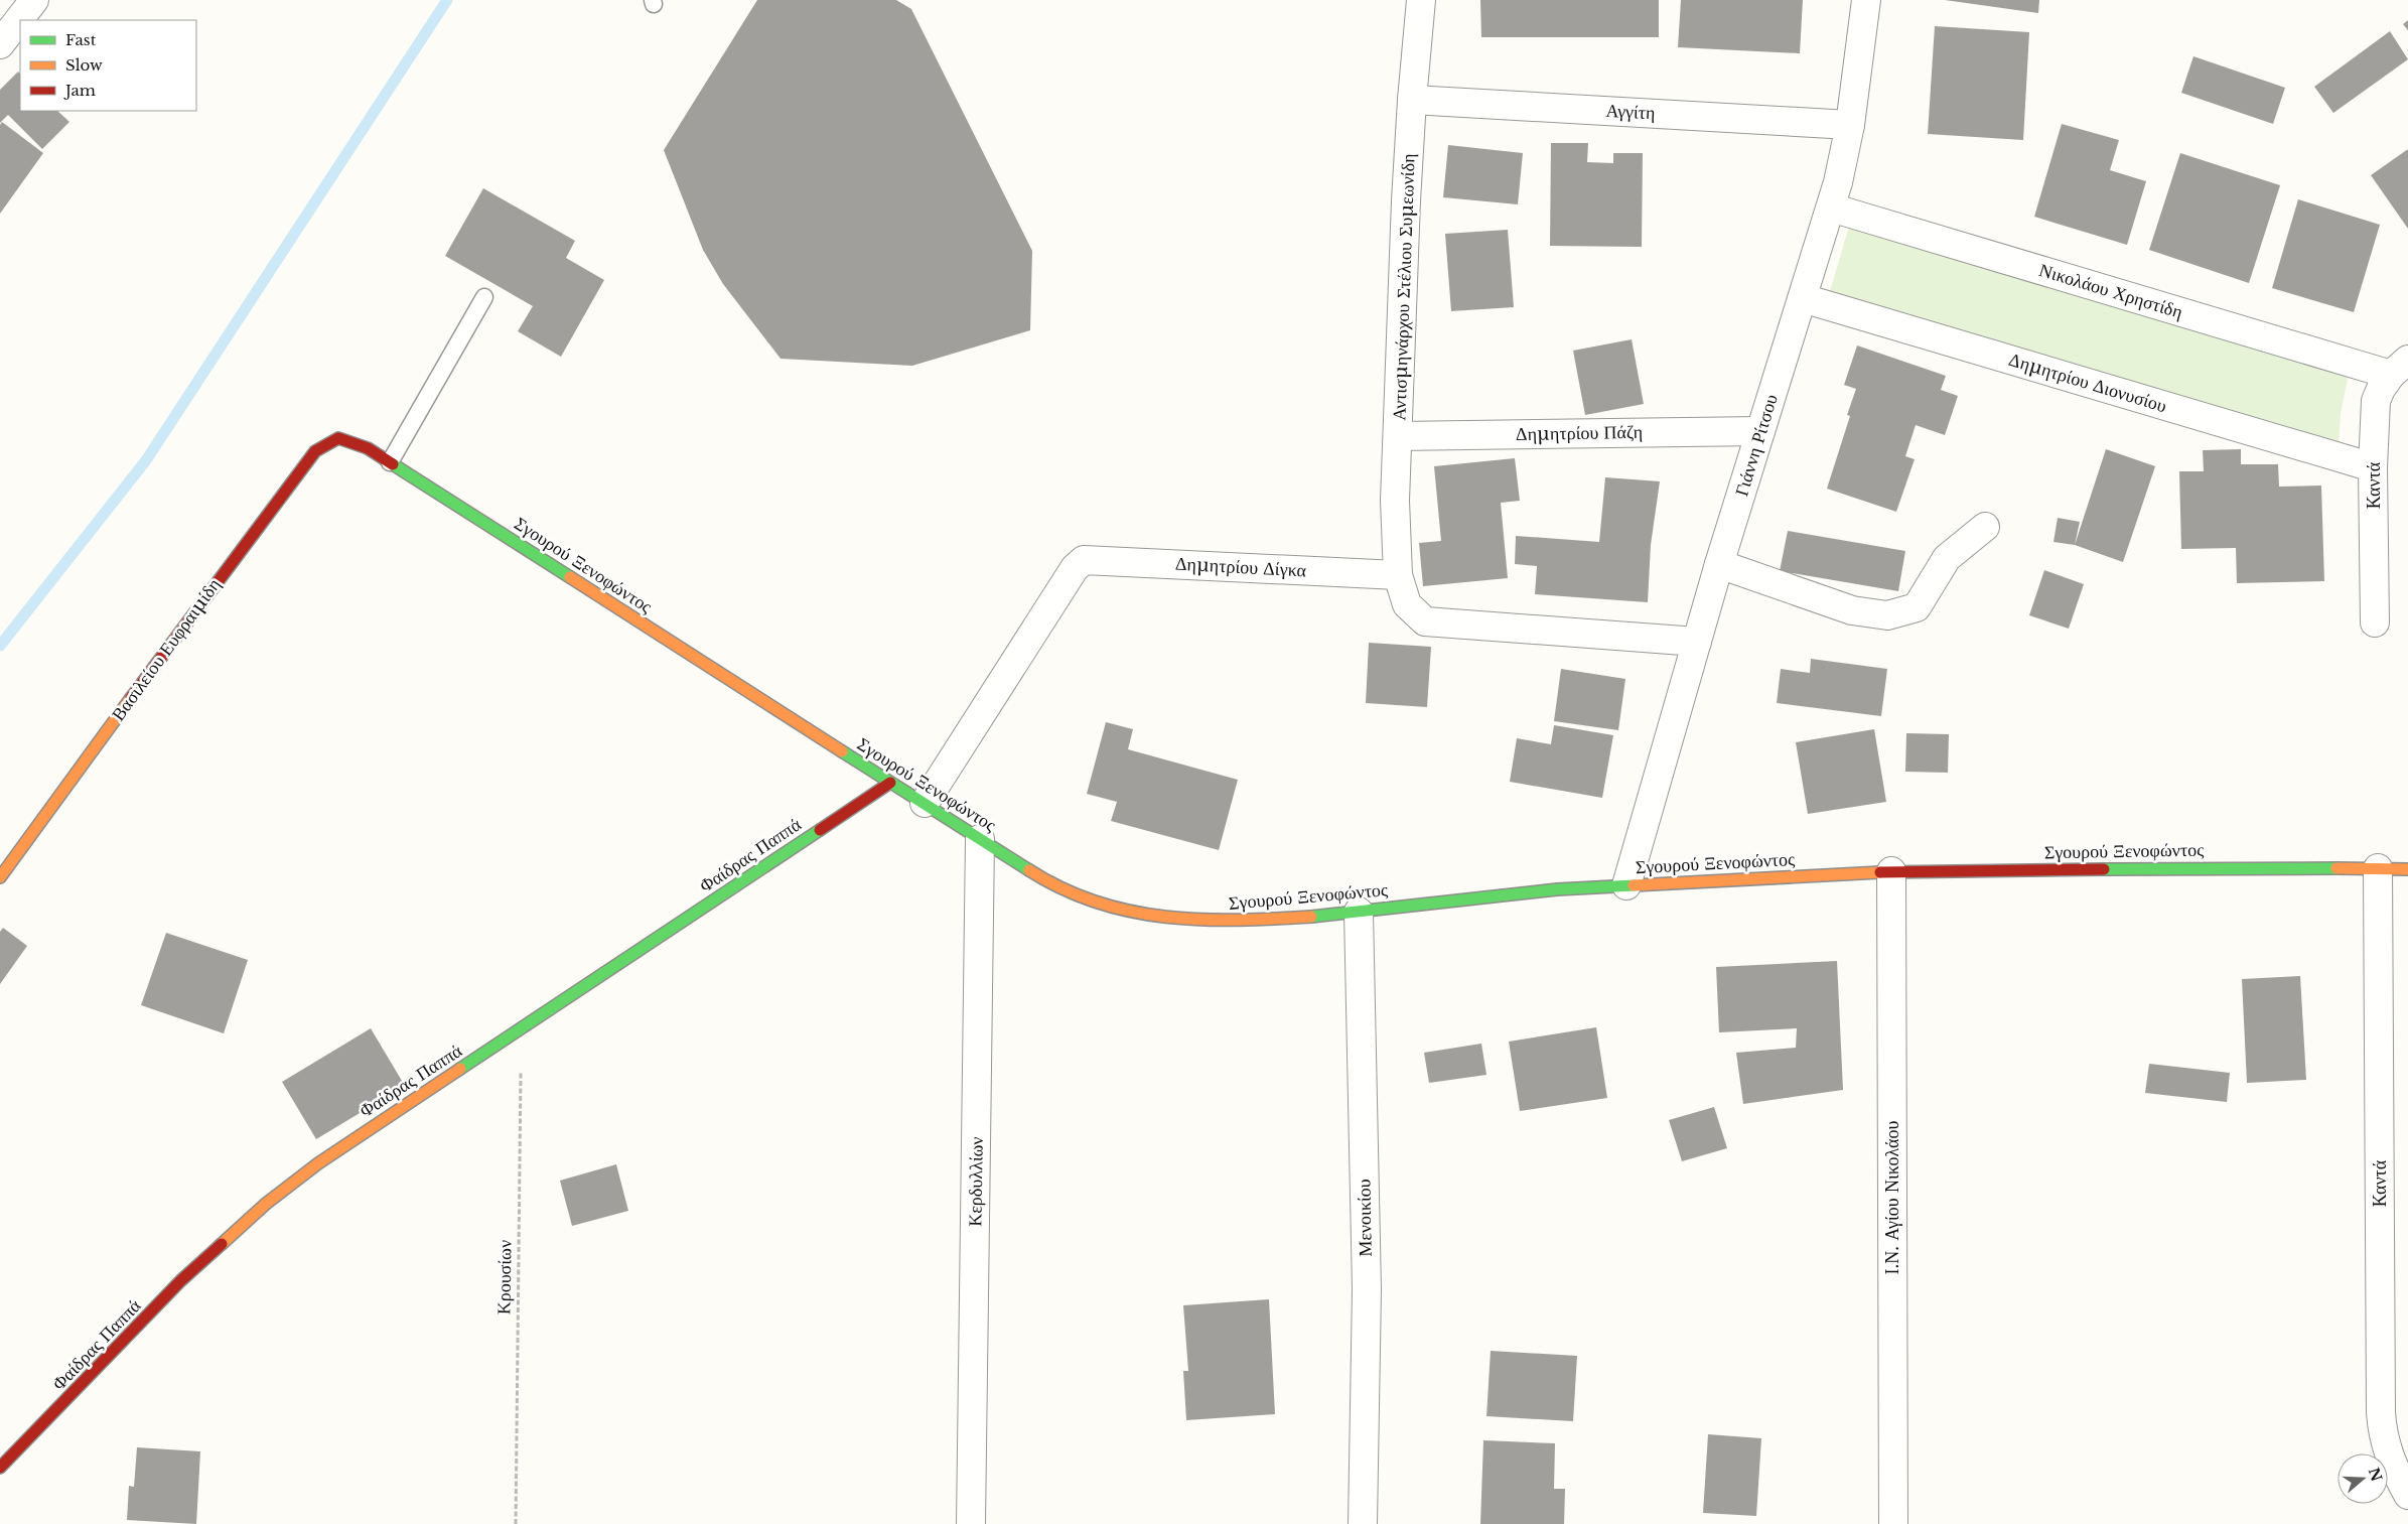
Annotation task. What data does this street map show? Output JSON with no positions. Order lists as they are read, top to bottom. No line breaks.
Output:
{"streets":{"street":["Αγγίτη","Αντισμηνάρχου Στέλιου Συμεωνίδη","Νικολάου Χρηστίδη","Δημητρίου Διονυσίου","Δημητρίου Πάζη","Γιάννη Ρίτσου","Καντά","Σγουρού Ξενοφώντος","Δημητρίου Δίγκα","Βασιλείου Ευφραιμίδη","Φαίδρας Παππά","Κερδυλλίων","Ι.Ν. Αγίου Νικολάου","Μενοικίου"],"path":["Κρουσίων"]},"crossings":[["Αγγίτη","Αντισμηνάρχου Στέλιου Συμεωνίδη"],["Αγγίτη","Γιάννη Ρίτσου"],["Αντισμηνάρχου Στέλιου Συμεωνίδη","Δημητρίου Πάζη"],["Αντισμηνάρχου Στέλιου Συμεωνίδη","Γιάννη Ρίτσου"],["Αντισμηνάρχου Στέλιου Συμεωνίδη","Δημητρίου Δίγκα"],["Νικολάου Χρηστίδη","Γιάννη Ρίτσου"],["Νικολάου Χρηστίδη","Καντά"],["Δημητρίου Διονυσίου","Γιάννη Ρίτσου"],["Δημητρίου Διονυσίου","Καντά"],["Δημητρίου Πάζη","Γιάννη Ρίτσου"],["Γιάννη Ρίτσου","Σγουρού Ξενοφώντος"],["Καντά","Σγουρού Ξενοφώντος"],["Σγουρού Ξενοφώντος","Δημητρίου Δίγκα"],["Σγουρού Ξενοφώντος","Βασιλείου Ευφραιμίδη"],["Σγουρού Ξενοφώντος","Φαίδρας Παππά"],["Σγουρού Ξενοφώντος","Κερδυλλίων"],["Σγουρού Ξενοφώντος","Ι.Ν. Αγίου Νικολάου"],["Σγουρού Ξενοφώντος","Μενοικίου"],["Φαίδρας Παππά","Κρουσίων"]],"legend":["Fast","Slow","Jam"],"north":"right"}
